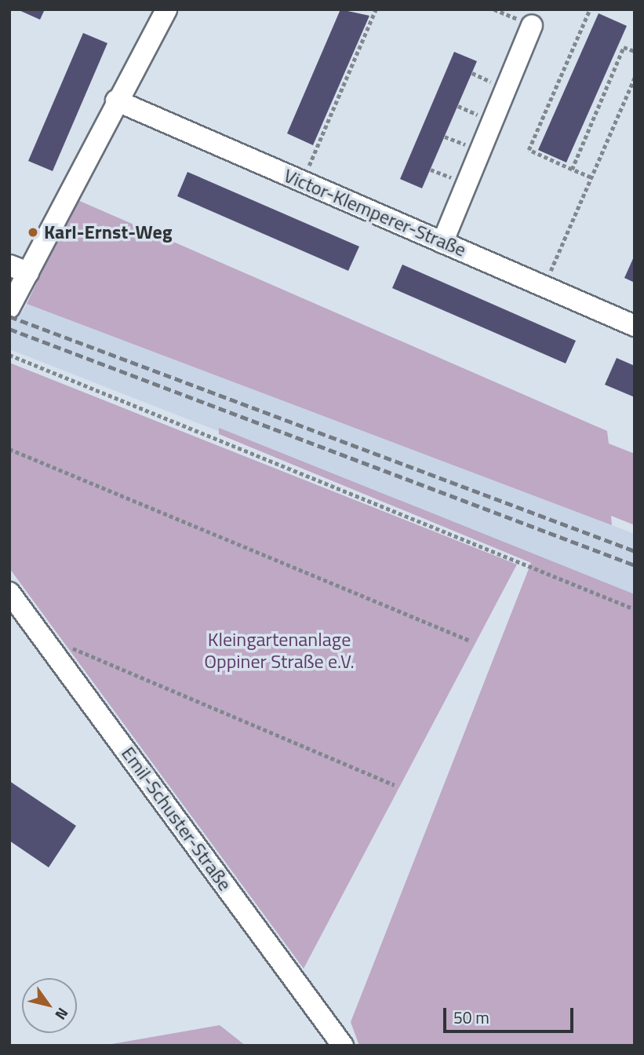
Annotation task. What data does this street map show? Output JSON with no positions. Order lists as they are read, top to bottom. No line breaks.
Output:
{"streets":{"street":["Victor-Klemperer-Straße","Emil-Schuster-Straße"]},"parks":["Kleingartenanlage Oppiner Straße e.V."],"places":["Karl-Ernst-Weg"],"scale_bar":"50 m","north":"bottom right"}
